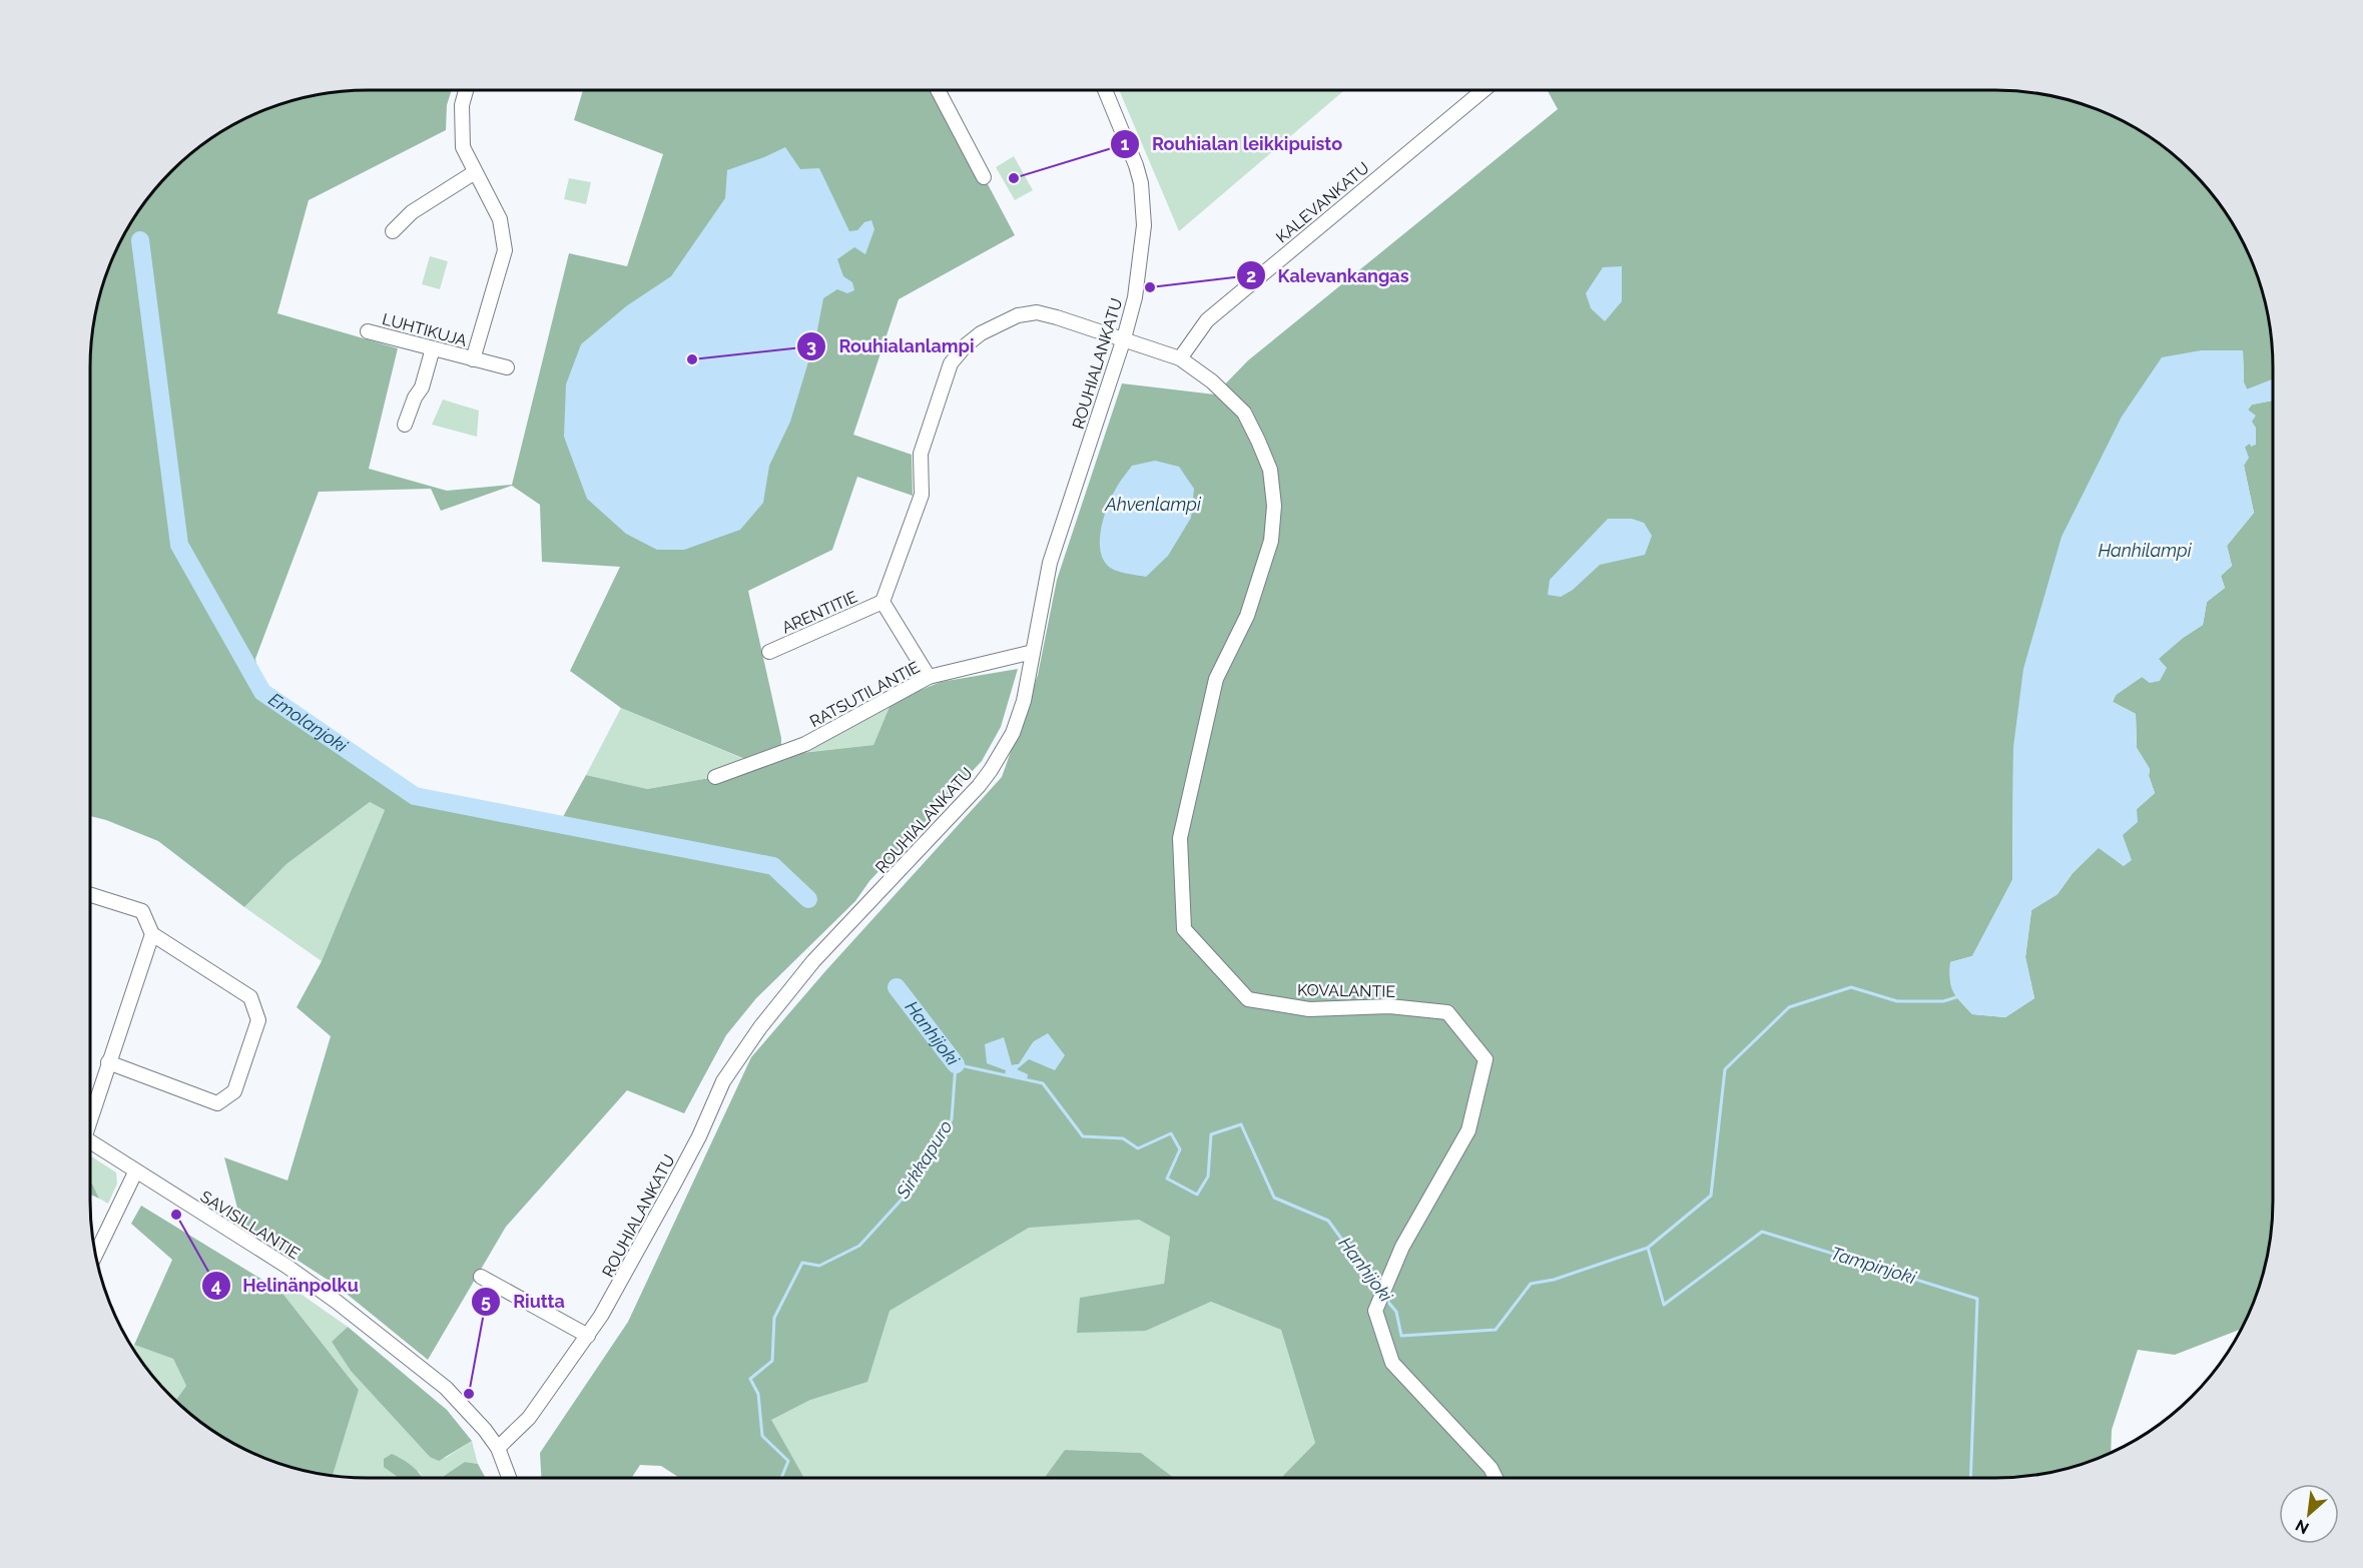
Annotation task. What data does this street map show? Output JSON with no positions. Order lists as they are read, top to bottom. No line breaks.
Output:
{"streets":{"street":["KALEVANKATU","LUHTIKUJA","ROUHIALANKATU","ARENTITIE","RATSUTILANTIE","KOVALANTIE","SAVISILLANTIE"]},"crossings":[["KALEVANKATU","KOVALANTIE"],["ROUHIALANKATU","RATSUTILANTIE"],["ROUHIALANKATU","KOVALANTIE"],["ROUHIALANKATU","SAVISILLANTIE"],["ARENTITIE","KOVALANTIE"]],"water":["Ahvenlampi","Hanhilampi","Emolanjoki","Hanhijoki","Sirkkapuro","Tampinjoki"],"places":["Rouhialan leikkipuisto","Kalevankangas","Rouhialanlampi","Helinänpolku","Riutta"],"north":"bottom left"}
